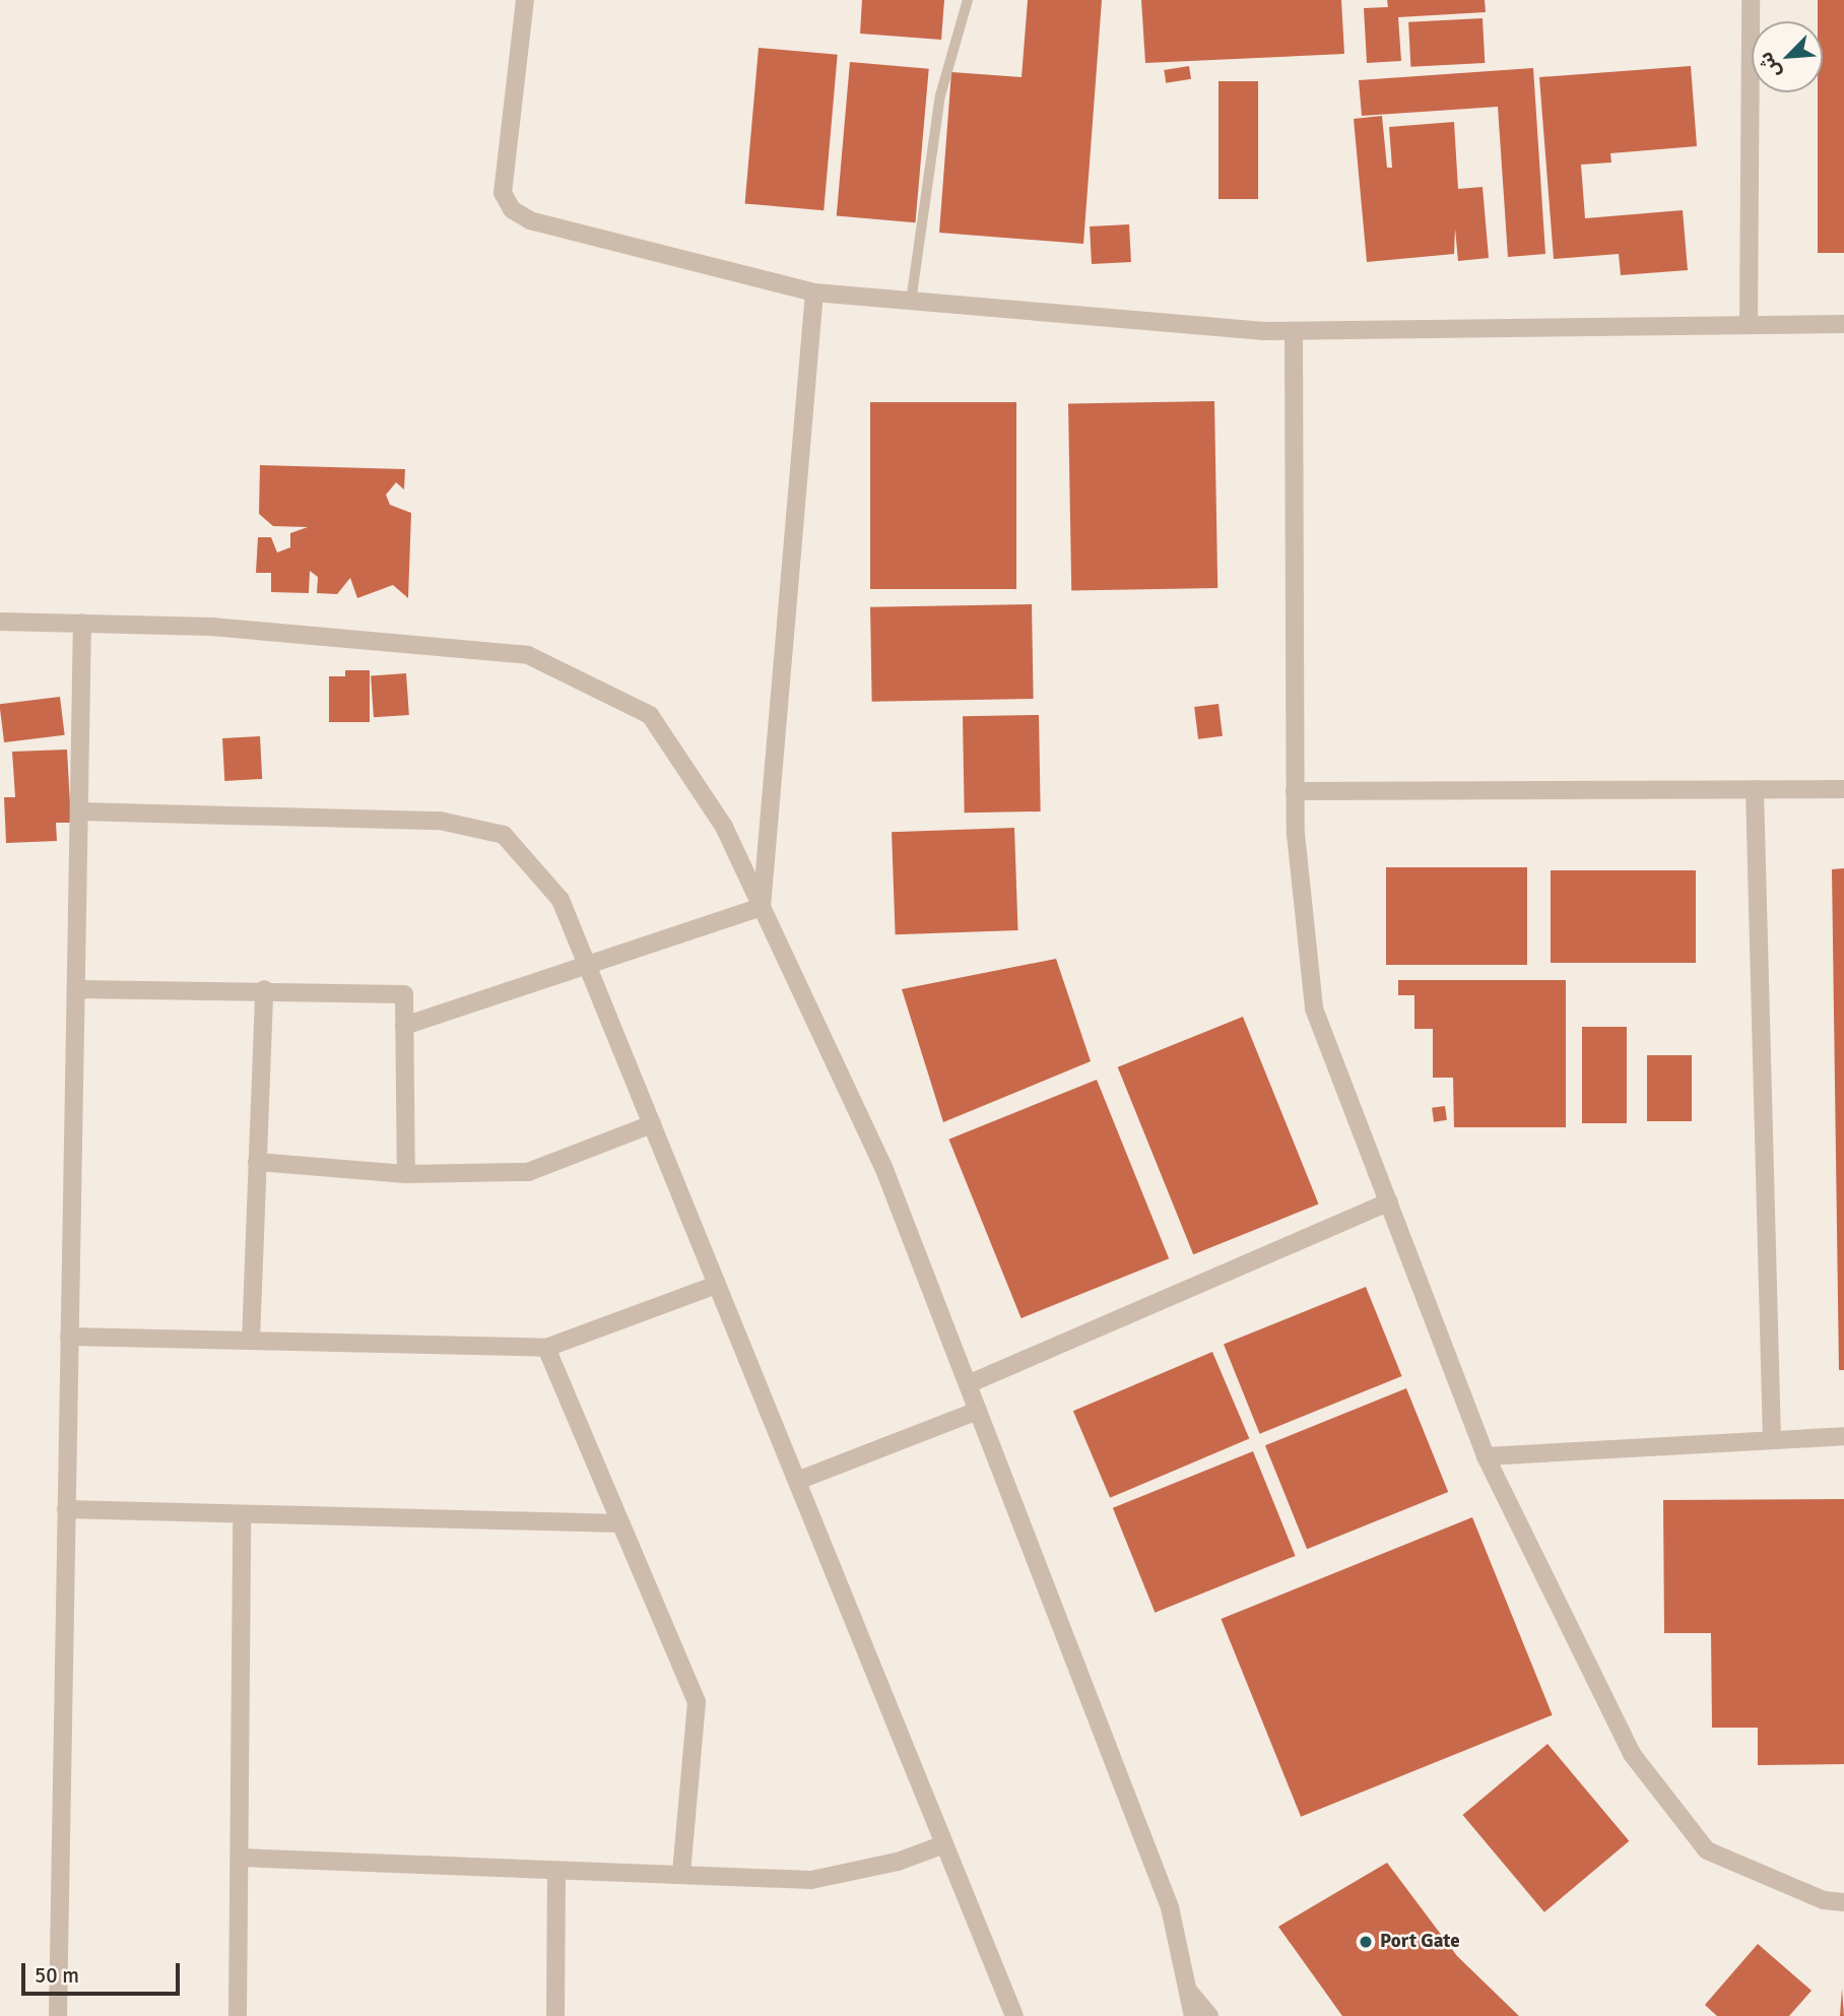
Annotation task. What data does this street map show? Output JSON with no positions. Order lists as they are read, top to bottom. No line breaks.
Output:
{"places":["Port Gate"],"scale_bar":"50 m","north":"bottom left"}
